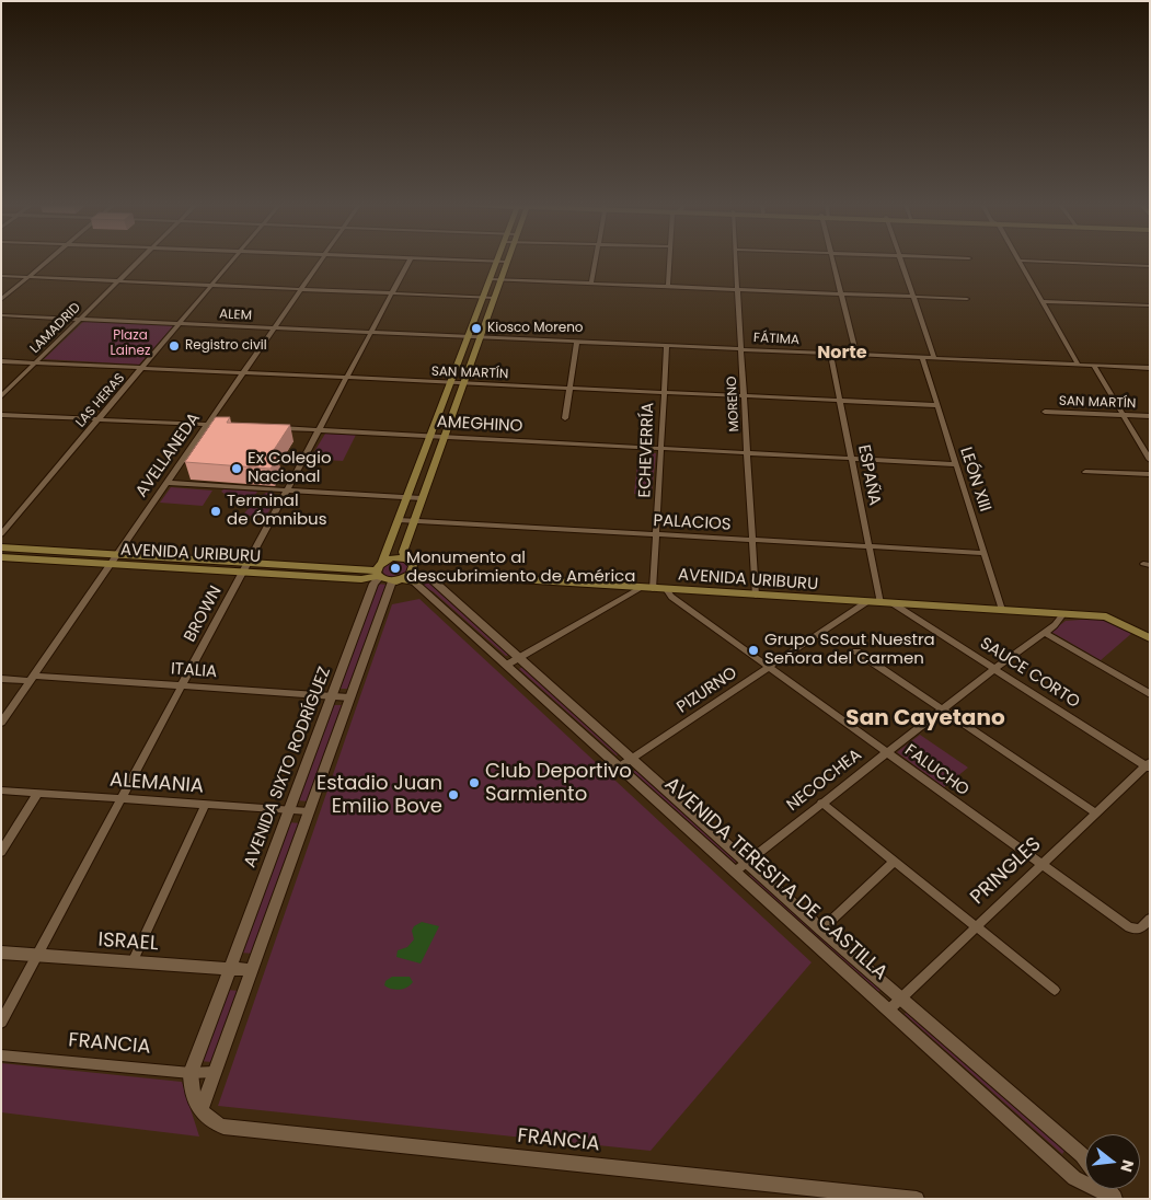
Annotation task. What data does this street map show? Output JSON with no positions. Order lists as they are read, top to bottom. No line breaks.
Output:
{"streets":{"main road":["AVENIDA URIBURU","AVENIDA SIXTO RODRÍGUEZ","AVENIDA TERESITA DE CASTILLA"],"street":["ALEM","LAMADRID","FÁTIMA","SAN MARTÍN","LAS HERAS","MORENO","AMEGHINO","ECHEVERRÍA","AVELLANEDA","ESPAÑA","LEÓN XIII","PALACIOS","BROWN","ITALIA","SAUCE CORTO","PIZURNO","FALUCHO","NECOCHEA","ALEMANIA","PRINGLES","ISRAEL","FRANCIA"]},"crossings":[["ALEM","LAMADRID"],["ALEM","FÁTIMA"],["ALEM","LAS HERAS"],["ALEM","AVELLANEDA"],["ALEM","BROWN"],["ALEM","AVENIDA SIXTO RODRÍGUEZ"],["LAMADRID","SAN MARTÍN"],["FÁTIMA","MORENO"],["FÁTIMA","ECHEVERRÍA"],["FÁTIMA","ESPAÑA"],["FÁTIMA","LEÓN XIII"],["FÁTIMA","AVENIDA SIXTO RODRÍGUEZ"],["SAN MARTÍN","LAS HERAS"],["SAN MARTÍN","MORENO"],["SAN MARTÍN","ECHEVERRÍA"],["SAN MARTÍN","AVELLANEDA"],["SAN MARTÍN","ESPAÑA"],["SAN MARTÍN","LEÓN XIII"],["SAN MARTÍN","BROWN"],["SAN MARTÍN","AVENIDA SIXTO RODRÍGUEZ"],["MORENO","AMEGHINO"],["MORENO","PALACIOS"],["MORENO","AVENIDA URIBURU"],["AMEGHINO","ECHEVERRÍA"],["AMEGHINO","ESPAÑA"],["AMEGHINO","LEÓN XIII"],["AMEGHINO","BROWN"],["AMEGHINO","AVENIDA SIXTO RODRÍGUEZ"],["ECHEVERRÍA","PALACIOS"],["ECHEVERRÍA","AVENIDA URIBURU"],["AVELLANEDA","AVENIDA URIBURU"],["AVELLANEDA","ITALIA"],["ESPAÑA","PALACIOS"],["ESPAÑA","AVENIDA URIBURU"],["LEÓN XIII","PALACIOS"],["LEÓN XIII","AVENIDA URIBURU"],["PALACIOS","AVENIDA SIXTO RODRÍGUEZ"],["AVENIDA URIBURU","BROWN"],["AVENIDA URIBURU","SAUCE CORTO"],["AVENIDA URIBURU","PIZURNO"],["AVENIDA URIBURU","AVENIDA SIXTO RODRÍGUEZ"],["AVENIDA URIBURU","FALUCHO"],["AVENIDA URIBURU","NECOCHEA"],["AVENIDA URIBURU","AVENIDA TERESITA DE CASTILLA"],["BROWN","ITALIA"],["BROWN","ALEMANIA"],["BROWN","ISRAEL"],["ITALIA","AVENIDA SIXTO RODRÍGUEZ"],["SAUCE CORTO","NECOCHEA"],["SAUCE CORTO","PRINGLES"],["PIZURNO","FALUCHO"],["PIZURNO","AVENIDA TERESITA DE CASTILLA"],["AVENIDA SIXTO RODRÍGUEZ","ALEMANIA"],["AVENIDA SIXTO RODRÍGUEZ","AVENIDA TERESITA DE CASTILLA"],["AVENIDA SIXTO RODRÍGUEZ","ISRAEL"],["AVENIDA SIXTO RODRÍGUEZ","FRANCIA"],["FALUCHO","NECOCHEA"],["FALUCHO","PRINGLES"],["NECOCHEA","AVENIDA TERESITA DE CASTILLA"],["PRINGLES","AVENIDA TERESITA DE CASTILLA"]],"districts":["Norte","San Cayetano"],"parks":["Plaza Lainez"],"places":["Kiosco Moreno","Registro civil","Ex Colegio Nacional","Terminal de Ómnibus","Monumento al descubrimiento de América","Grupo Scout Nuestra Señora del Carmen","Club Deportivo Sarmiento","Estadio Juan Emilio Bove"],"north":"right"}
